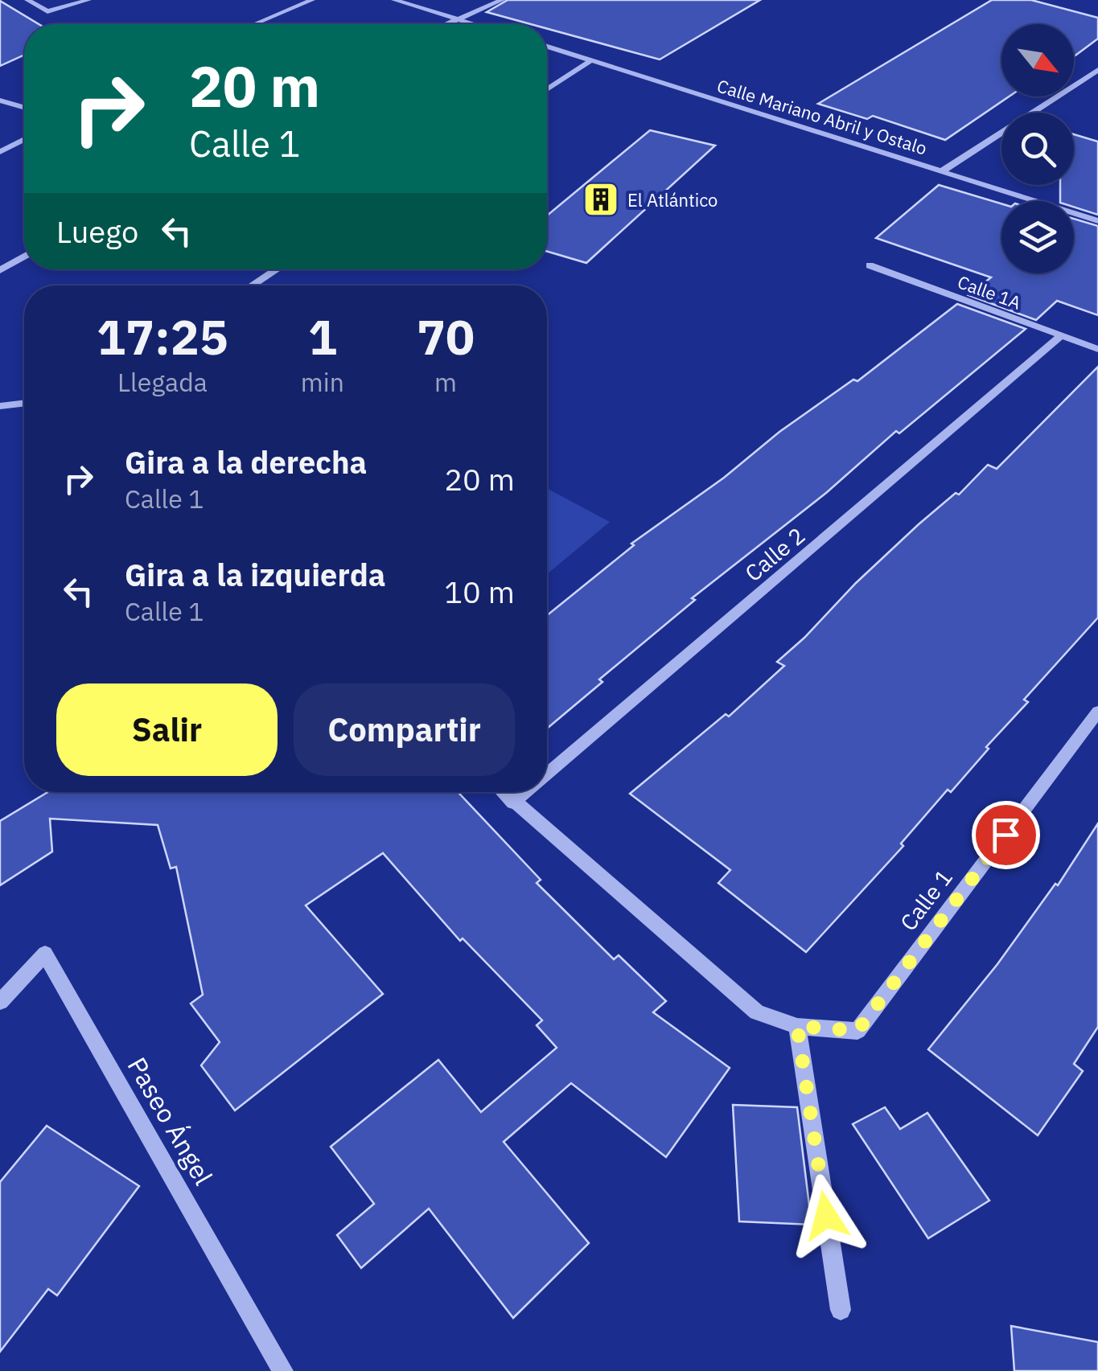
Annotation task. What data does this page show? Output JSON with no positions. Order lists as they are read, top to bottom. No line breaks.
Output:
{"streets":{"street":["Calle Mariano Abril y Ostalo","Calle 1A","Calle 2","Calle 1","Paseo Ángel"]},"crossings":[["Calle 1A","Calle 2"],["Calle 2","Calle 1"]],"places":{"building":["El Atlántico"]},"north":"bottom right","page":{"turn":["20 m","Calle 1"],"then":"Luego","eta":["17:25","Llegada","1","min","70","m"],"list":[{"name":"Gira a la derecha","note":"Calle 1","value":"20 m"},{"name":"Gira a la izquierda","note":"Calle 1","value":"10 m"}],"buttons":["Salir","Compartir"]}}
